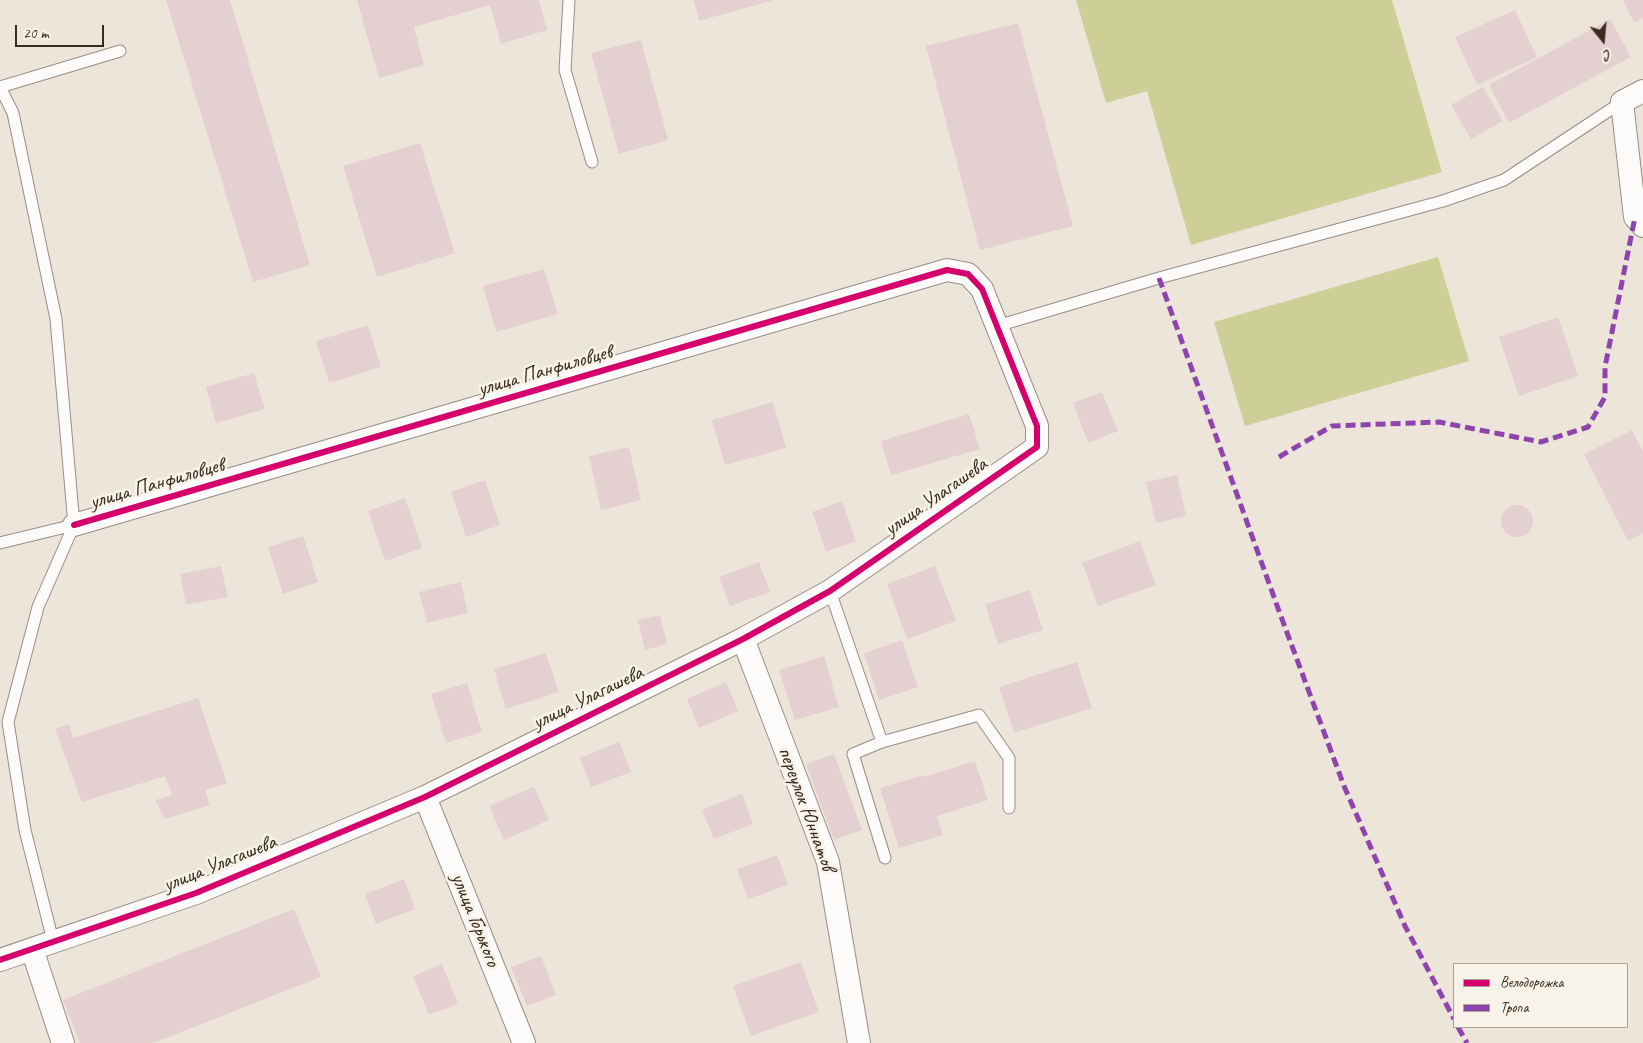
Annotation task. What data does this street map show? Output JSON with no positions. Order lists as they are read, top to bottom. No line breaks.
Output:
{"streets":{"street":["улица Панфиловцев","улица Улагашева","переулок Юннатов","улица Горького"]},"crossings":[["улица Панфиловцев","улица Улагашева"],["улица Улагашева","переулок Юннатов"],["улица Улагашева","улица Горького"]],"legend":["Велодорожка","Тропа"],"scale_bar":"20 m","north":"bottom"}
